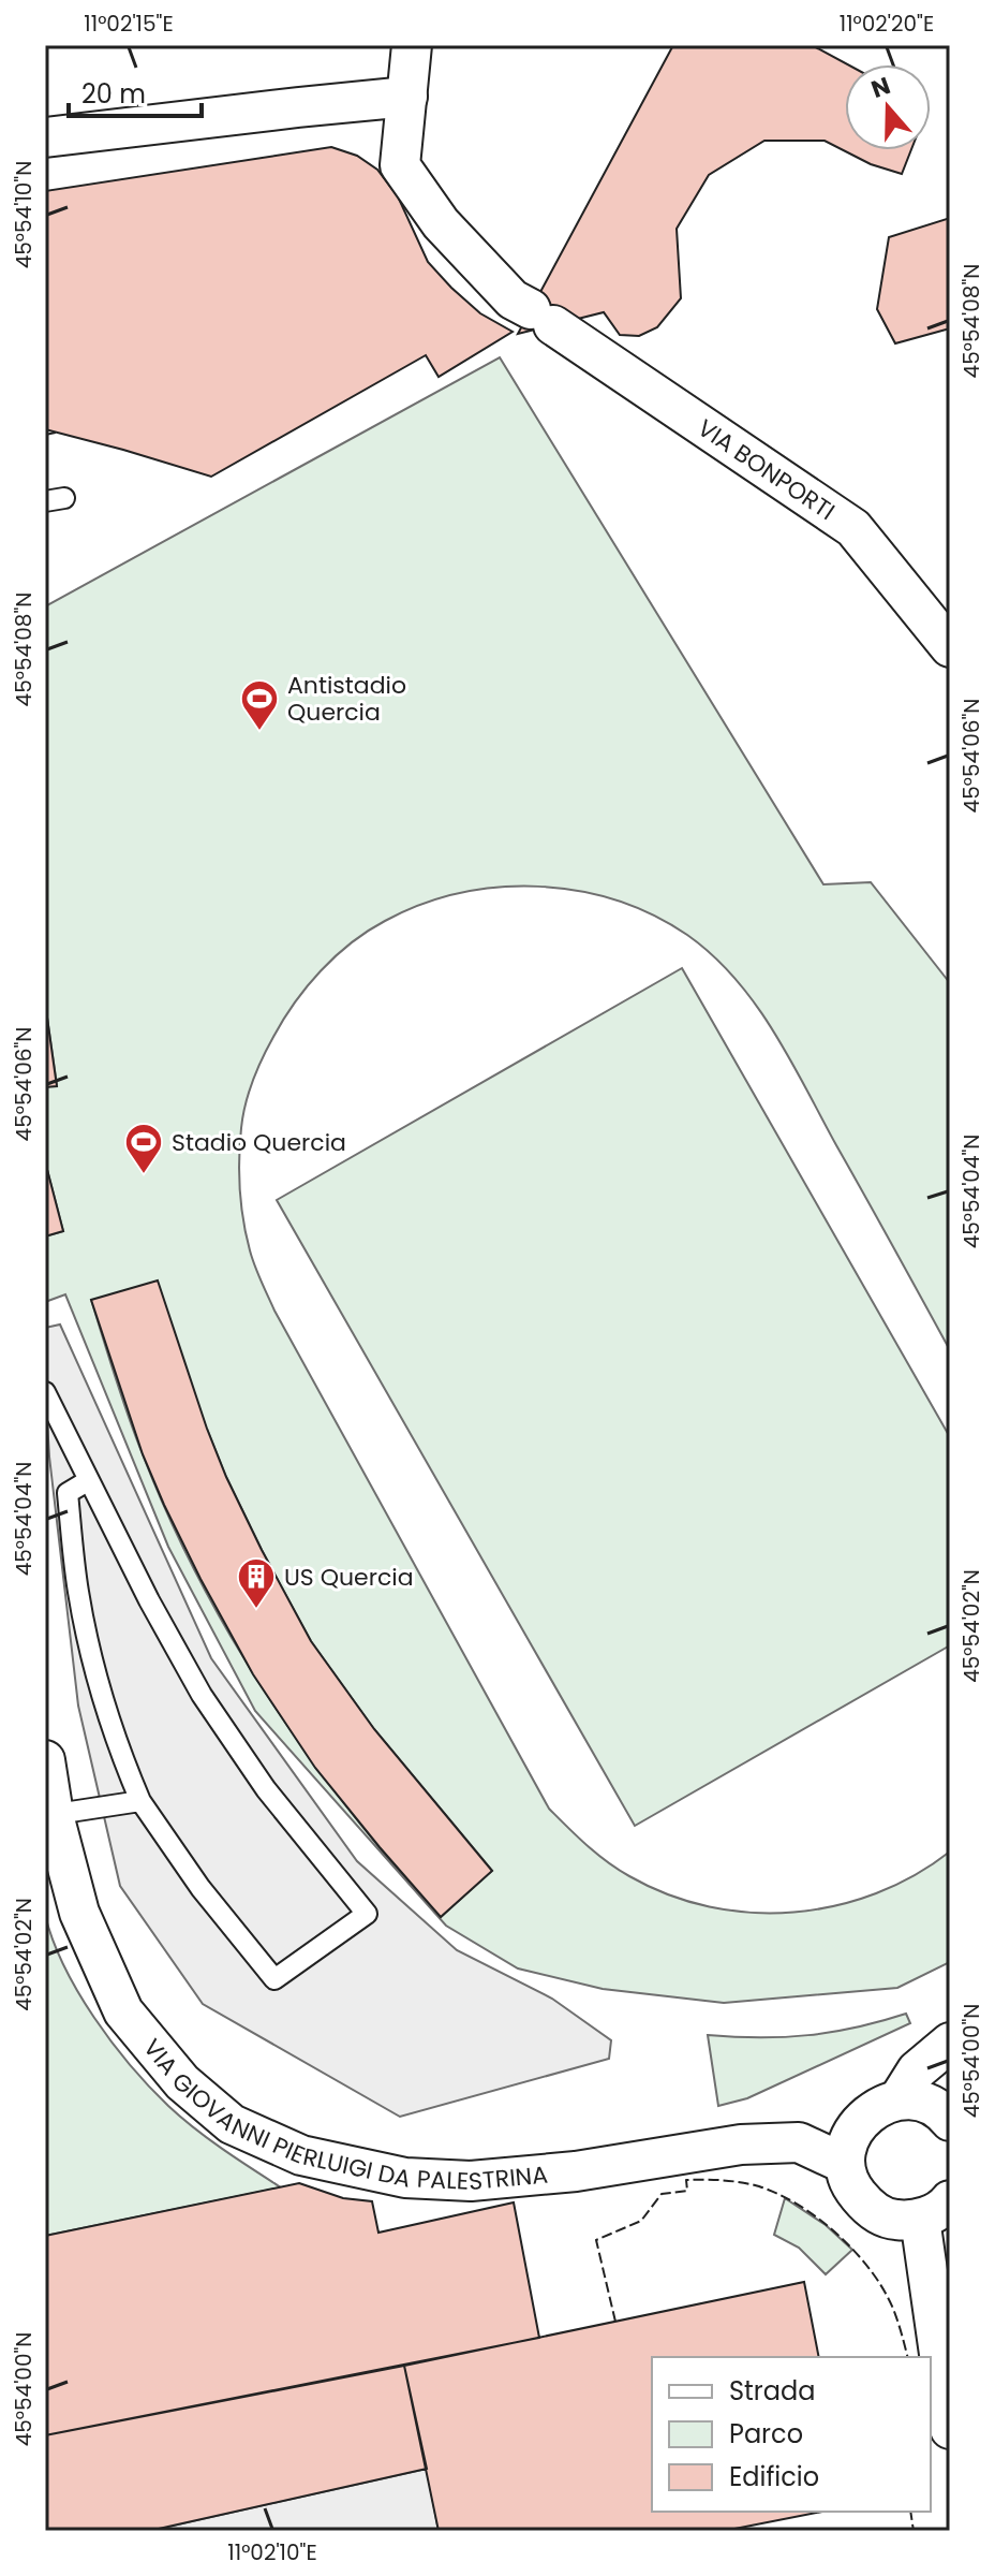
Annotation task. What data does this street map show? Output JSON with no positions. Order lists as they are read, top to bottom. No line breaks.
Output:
{"streets":{"street":["VIA BONPORTI","VIA GIOVANNI PIERLUIGI DA PALESTRINA"]},"places":{"sports":["Antistadio Quercia","Stadio Quercia"],"building":["US Quercia"]},"legend":["Strada","Parco","Edificio"],"scale_bar":"20 m","north":"top","coordinates":["11°02'15\"E","11°02'20\"E","45°54'10\"N","45°54'08\"N","45°54'06\"N","45°54'04\"N","45°54'02\"N","45°54'00\"N","11°02'10\"E"]}
